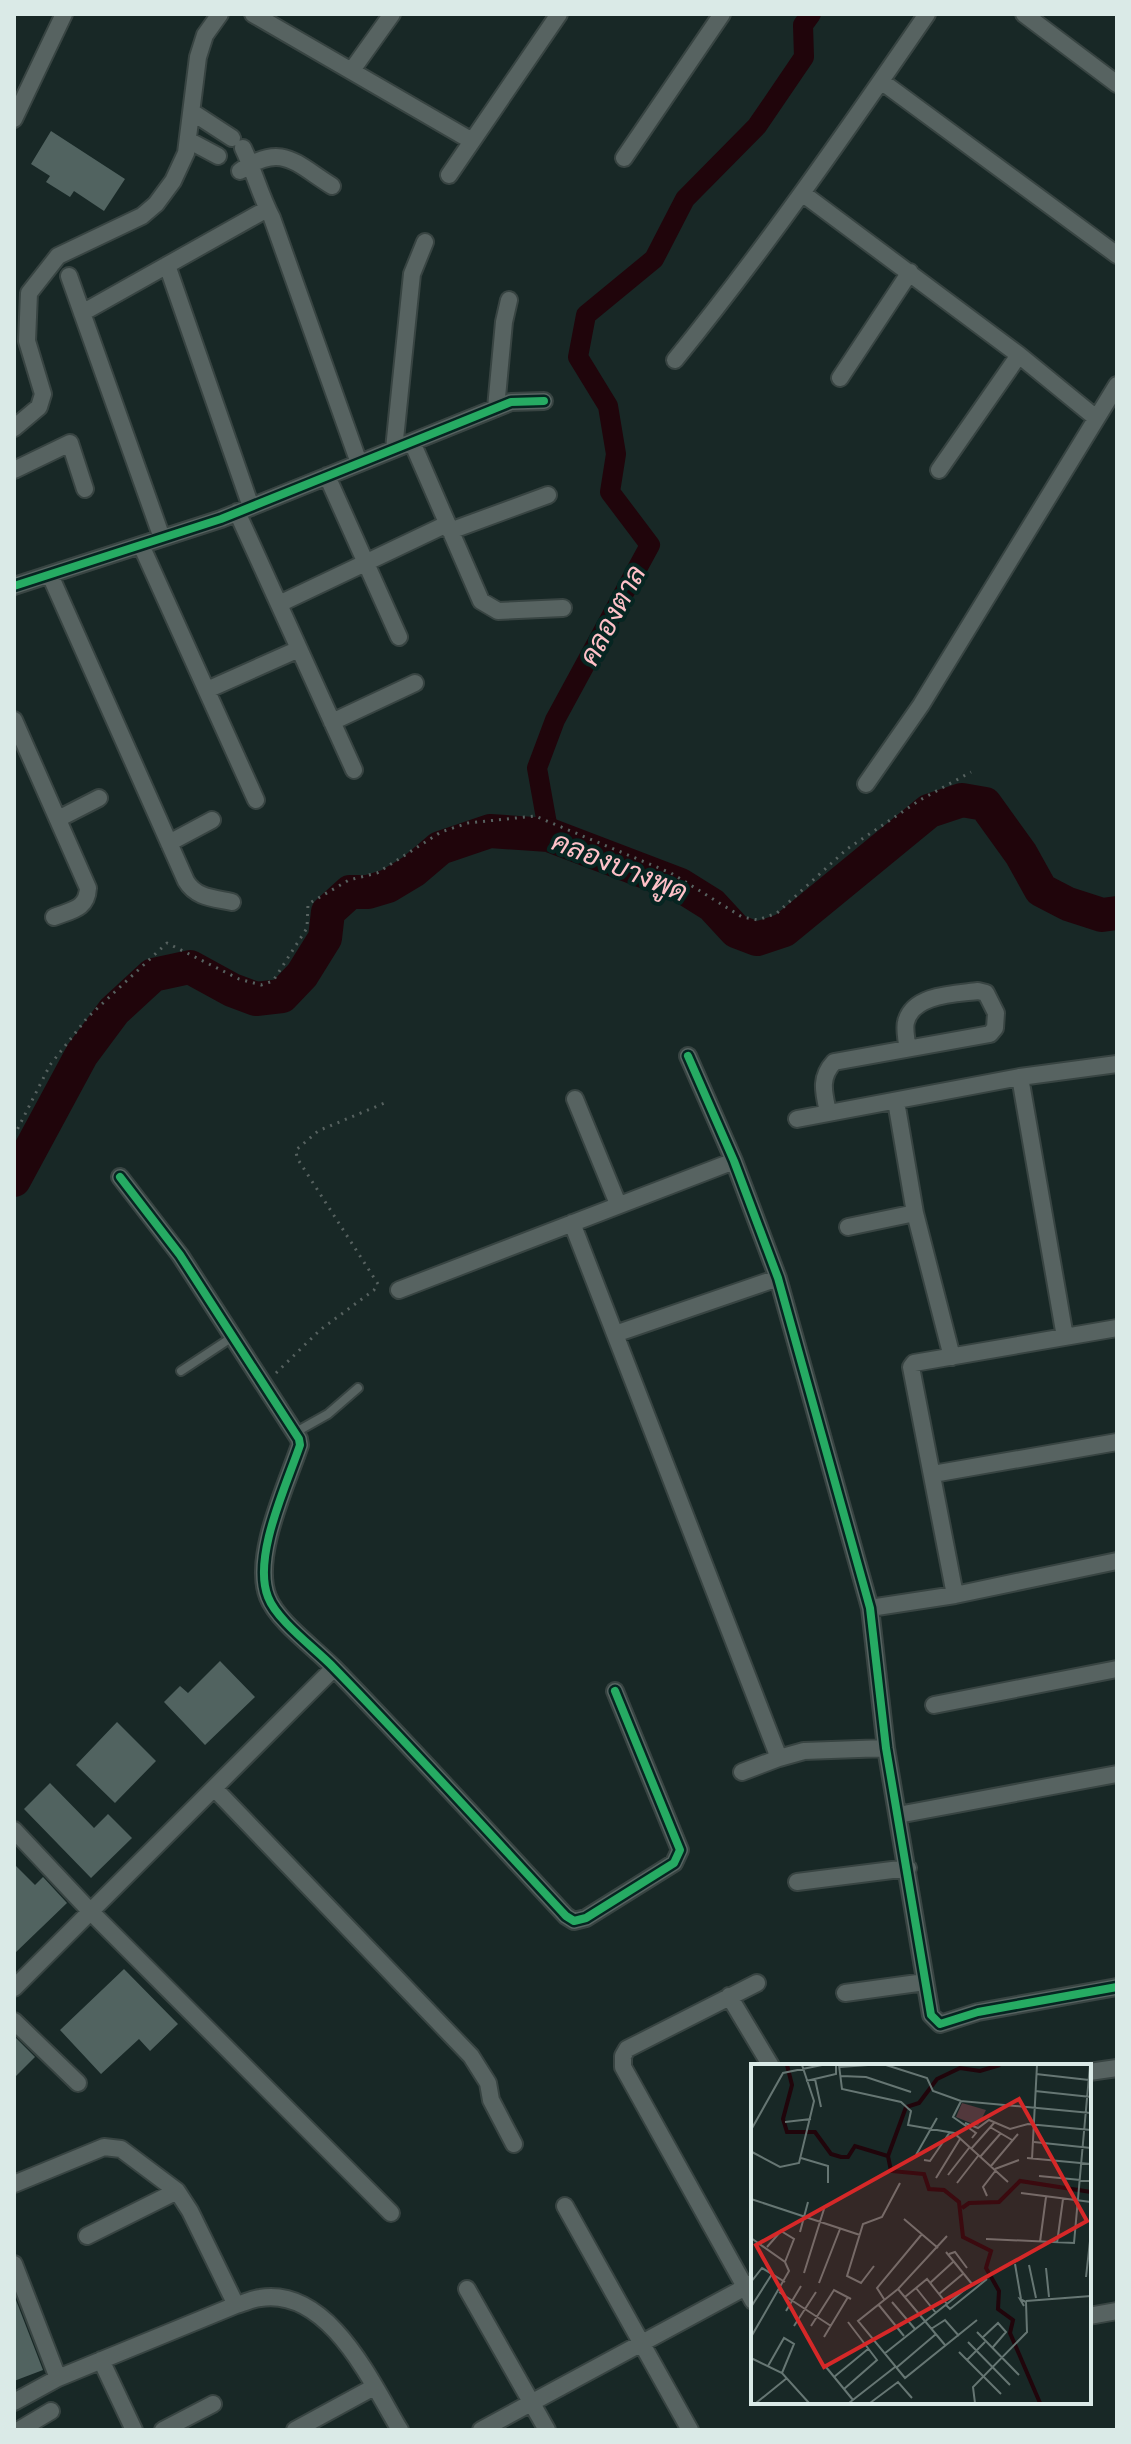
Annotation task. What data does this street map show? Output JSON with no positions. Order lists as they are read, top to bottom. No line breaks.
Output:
{"water":["คลองตาล","คลองบางพูด"]}
